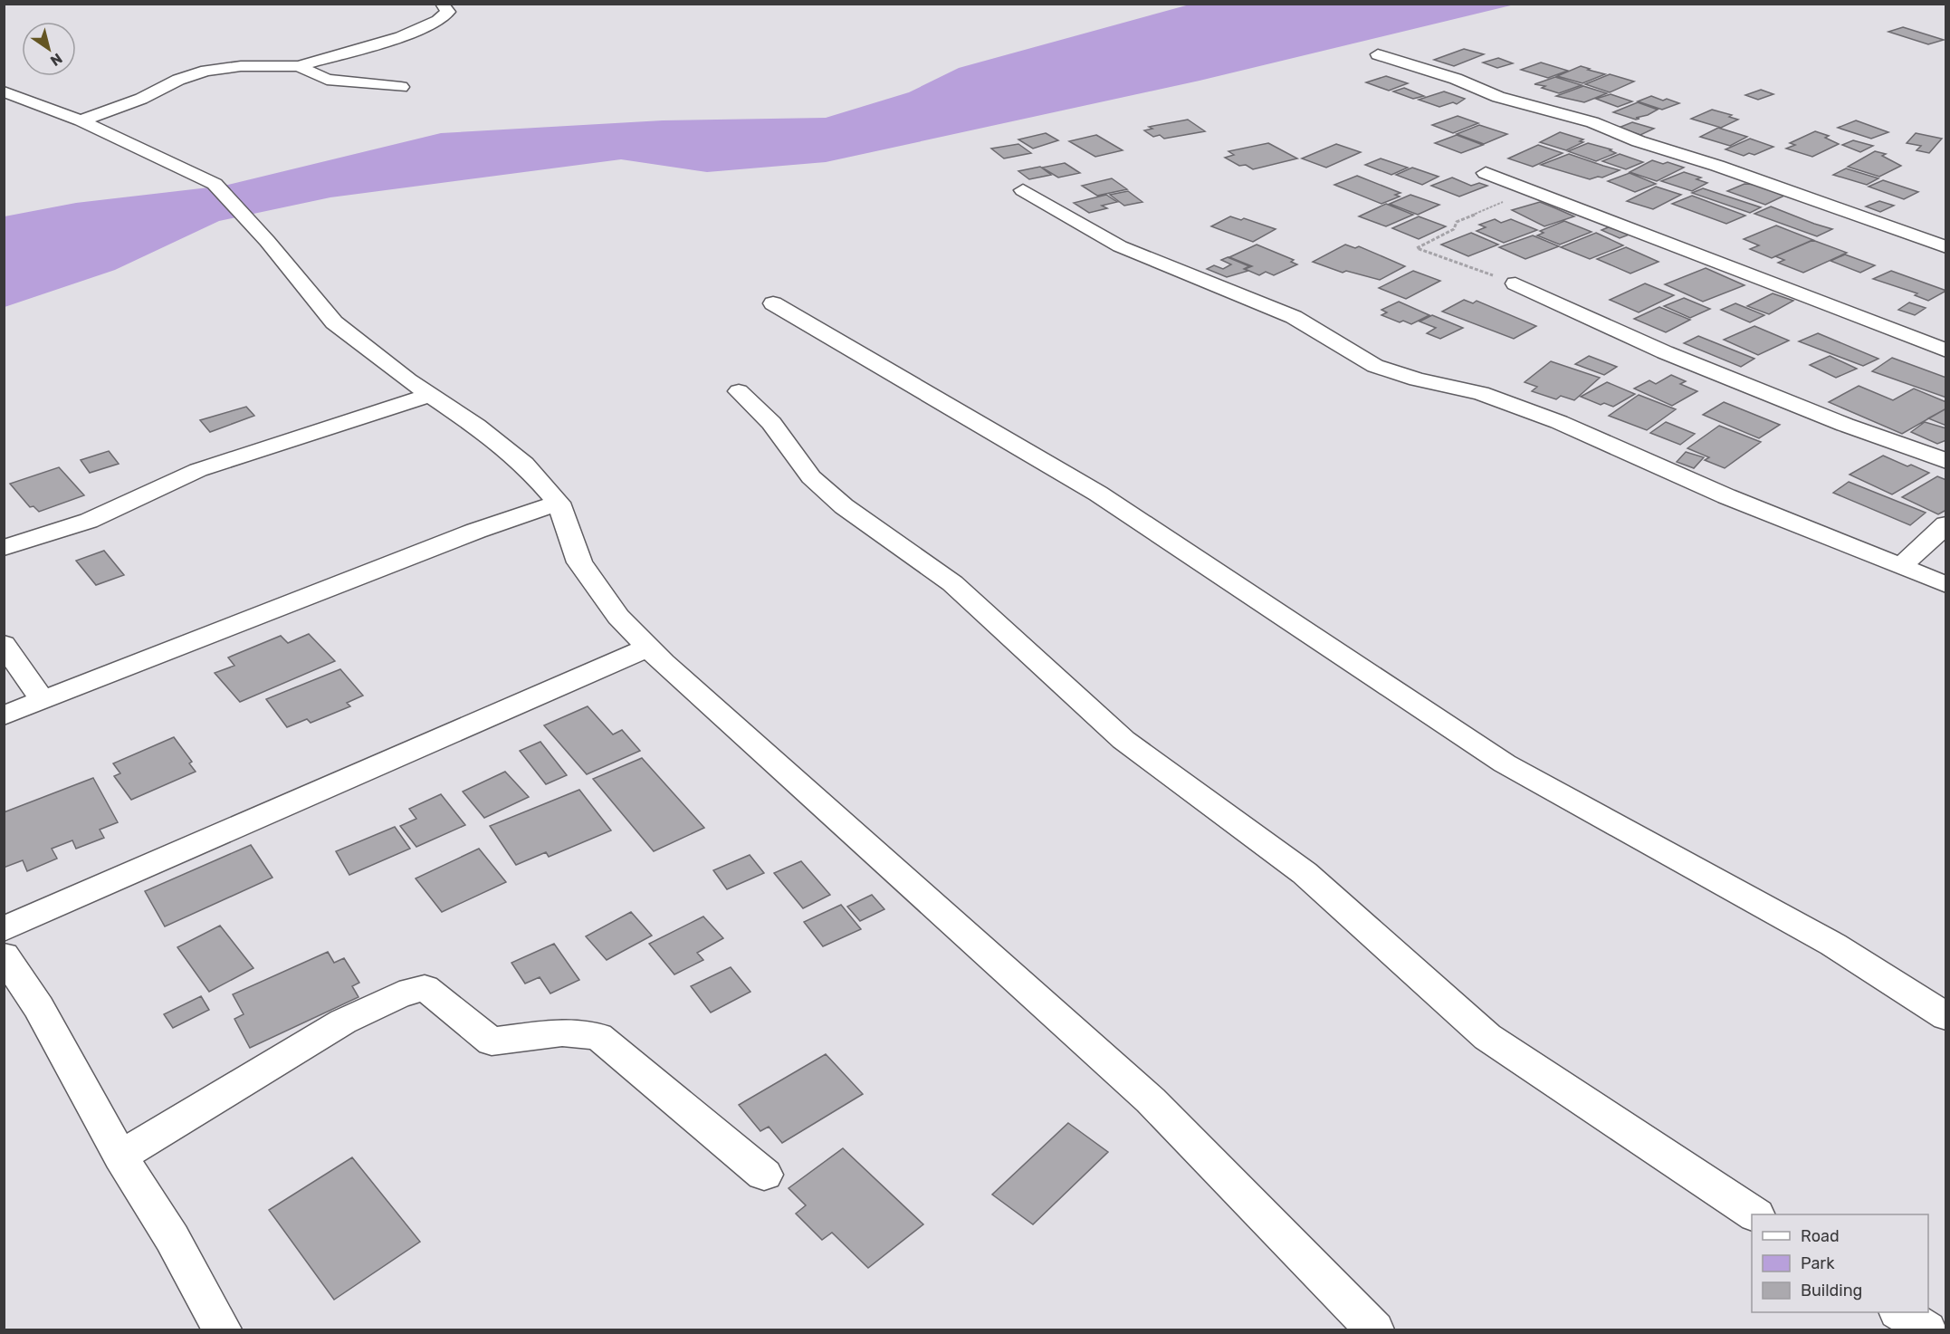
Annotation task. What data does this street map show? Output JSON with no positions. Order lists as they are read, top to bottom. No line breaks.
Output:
{"legend":["Road","Park","Building"],"north":"bottom right"}
